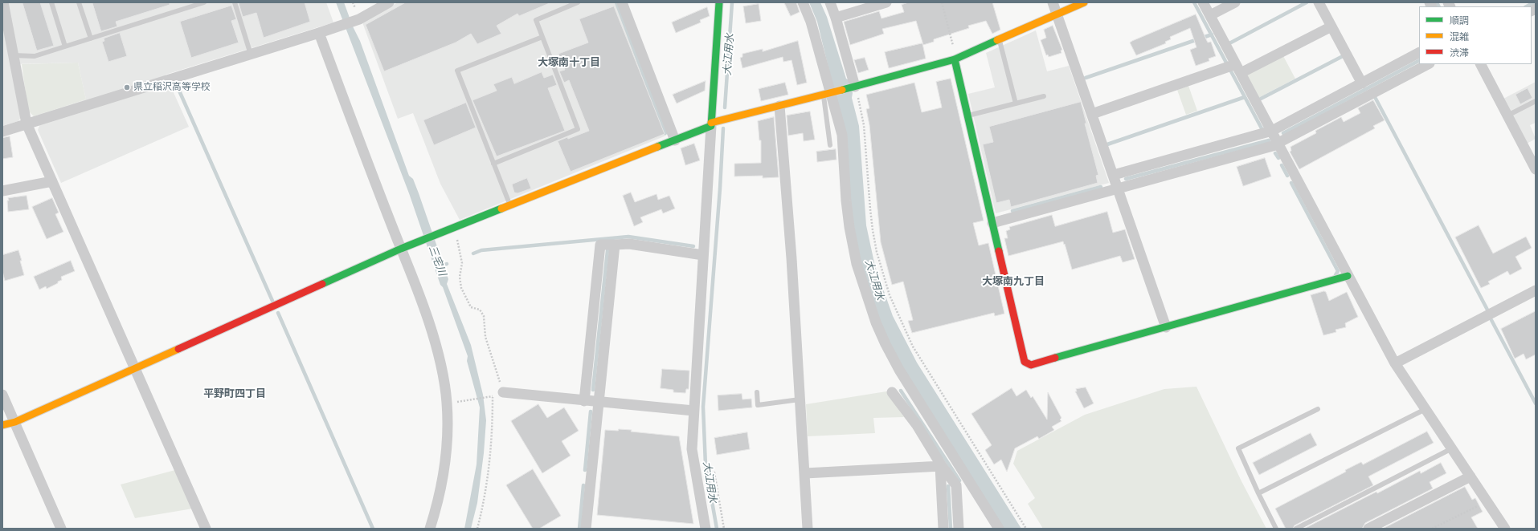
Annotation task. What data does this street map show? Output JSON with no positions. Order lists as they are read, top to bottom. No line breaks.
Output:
{"districts":["大塚南十丁目","大塚南九丁目","平野町四丁目"],"water":["大江用水","三宅川"],"places":["県立稲沢高等学校"],"legend":["順調","混雑","渋滞"]}
